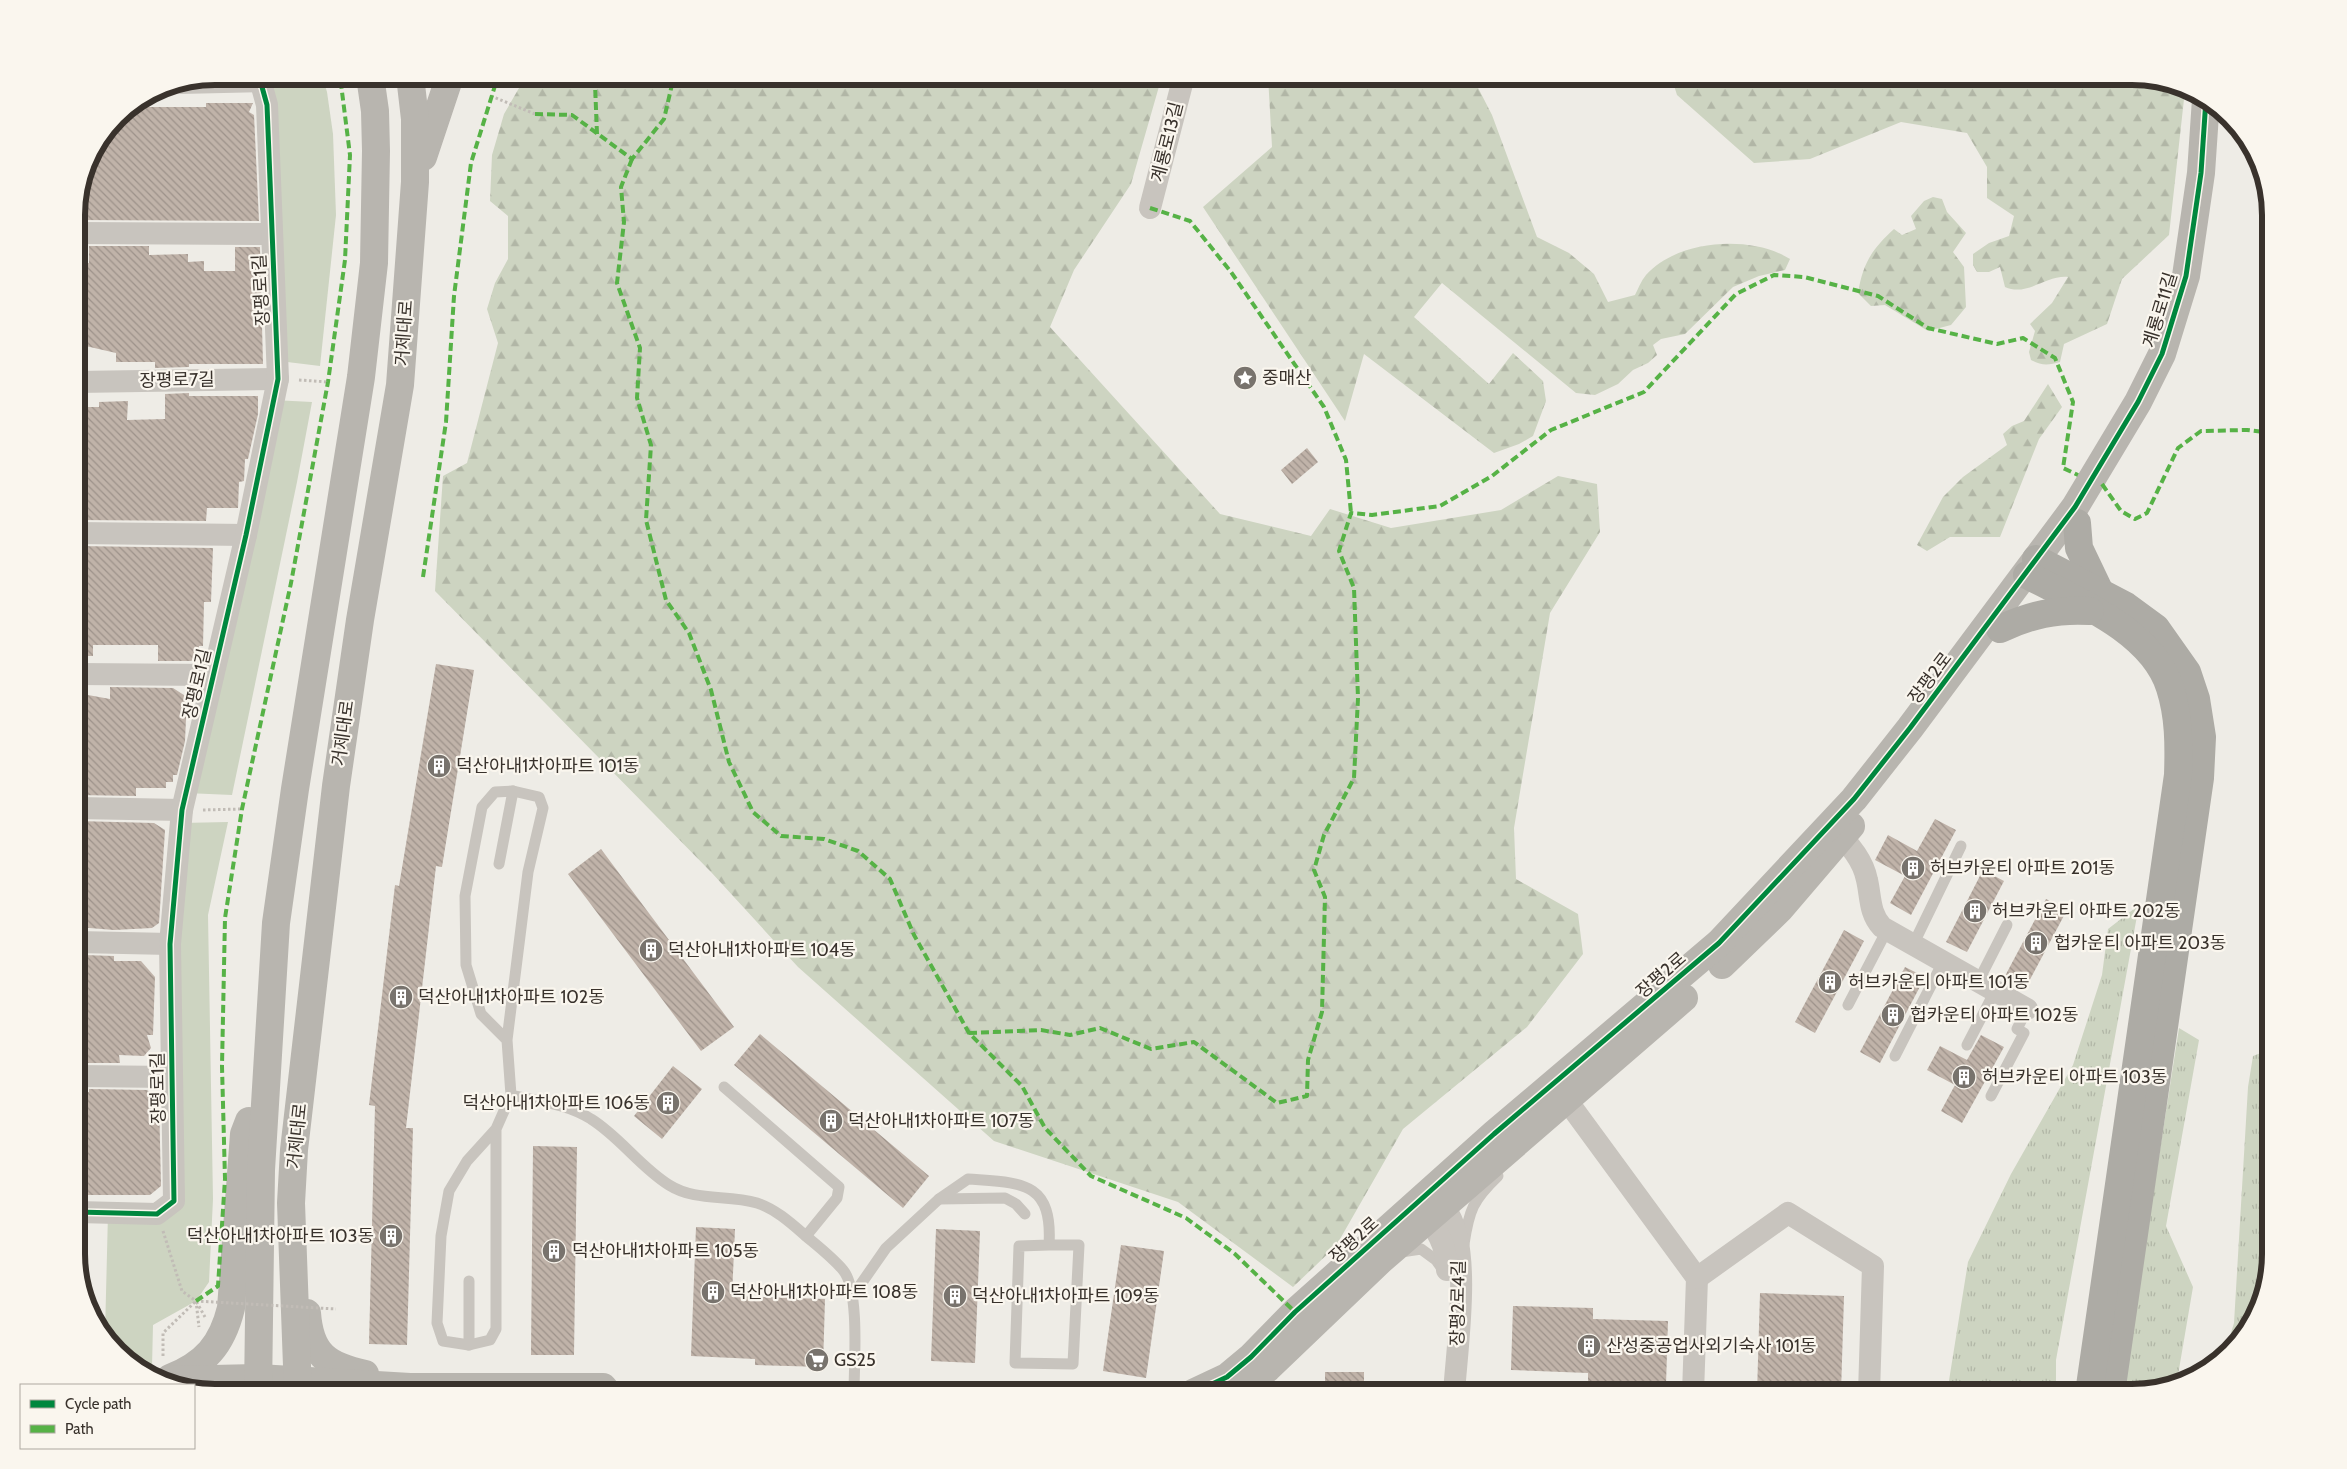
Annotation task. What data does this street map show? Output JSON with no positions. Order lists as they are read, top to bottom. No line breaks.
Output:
{"streets":{"street":["계룡로13길","장평로1길","계룡로11길","거제대로","장평로7길","장평2로","장평2로4길"]},"crossings":[["장평로1길","장평로7길"],["계룡로11길","장평2로"],["장평2로","장평2로4길"]],"places":{"place":["중매산"],"building":["덕산아내1차아파트 101동","허브카운티 아파트 201동","허브카운티 아파트 202동","헙카운티 아파트 203동","덕산아내1차아파트 104동","허브카운티 아파트 101동","덕산아내1차아파트 102동","헙카운티 아파트 102동","허브카운티 아파트 103동","덕산아내1차아파트 106동","덕산아내1차아파트 107동","덕산아내1차아파트 103동","덕산아내1차아파트 105동","덕산아내1차아파트 108동","덕산아내1차아파트 109동","산성중공업사외기숙사 101동"],"supermarket":["GS25"]},"legend":["Cycle path","Path"]}
